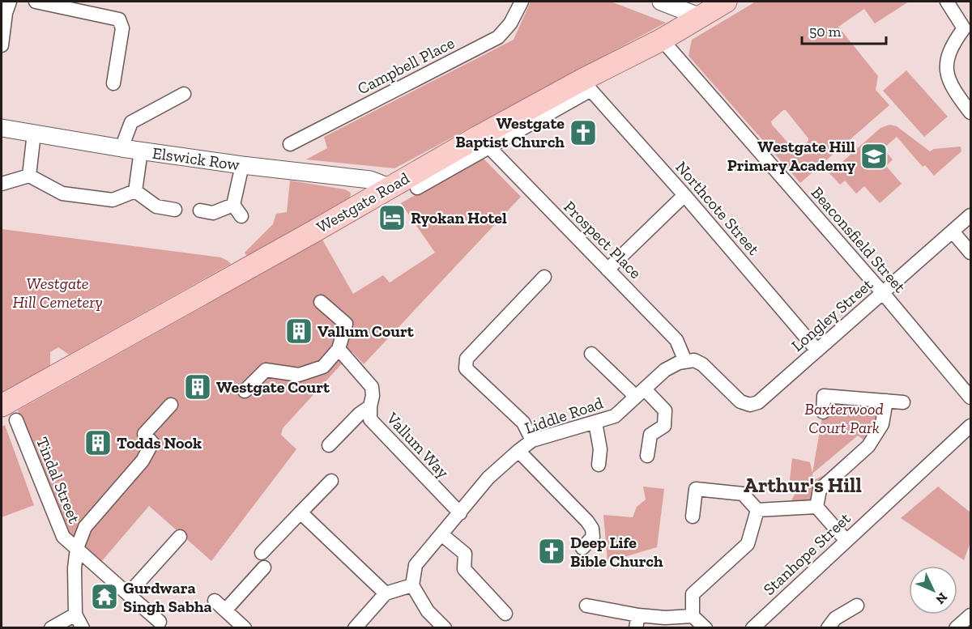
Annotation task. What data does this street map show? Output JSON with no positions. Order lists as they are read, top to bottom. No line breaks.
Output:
{"streets":{"main road":["Westgate Road"],"street":["Campbell Place","Elswick Row","Northcote Street","Prospect Place","Beaconsfield Street","Longley Street","Liddle Road","Vallum Way","Tindal Street","Stanhope Street"]},"crossings":[["Elswick Row","Westgate Road"],["Westgate Road","Northcote Street"],["Westgate Road","Beaconsfield Street"],["Westgate Road","Tindal Street"],["Northcote Street","Longley Street"],["Prospect Place","Longley Street"],["Prospect Place","Liddle Road"],["Beaconsfield Street","Longley Street"],["Longley Street","Liddle Road"],["Liddle Road","Vallum Way"]],"districts":["Arthur's Hill"],"parks":["Westgate Hill Cemetery","Baxterwood Court Park"],"places":{"church":["Westgate Baptist Church","Deep Life Bible Church"],"school or university":["Westgate Hill Primary Academy"],"hotel":["Ryokan Hotel"],"building":["Vallum Court","Westgate Court","Todds Nook"],"temple":["Gurdwara Singh Sabha"]},"scale_bar":"50 m","north":"bottom right"}
